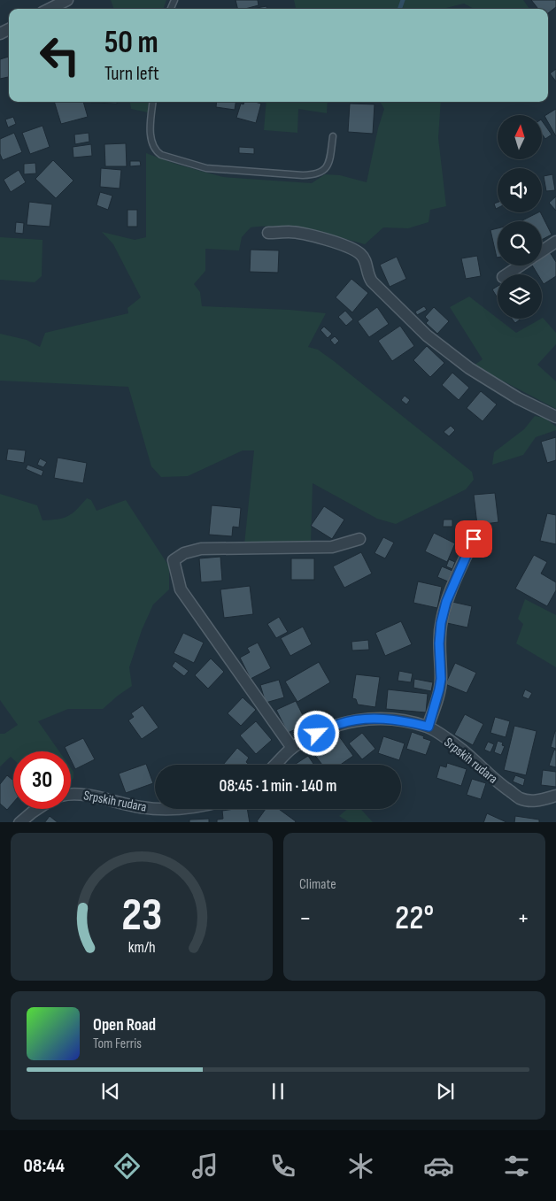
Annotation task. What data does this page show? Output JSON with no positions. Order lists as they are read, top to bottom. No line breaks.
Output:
{"streets":{"street":["Srpskih rudara"]},"north":"top","page":{"turn":["50 m","Turn left"],"limit":"30","trip":"08:45 · 1 min · 140 m","tile":"Climate","heat":["−","22°","+"],"song":["Open Road","Tom Ferris"],"tabs":"08:44","gauge":["23","km/h"]}}
